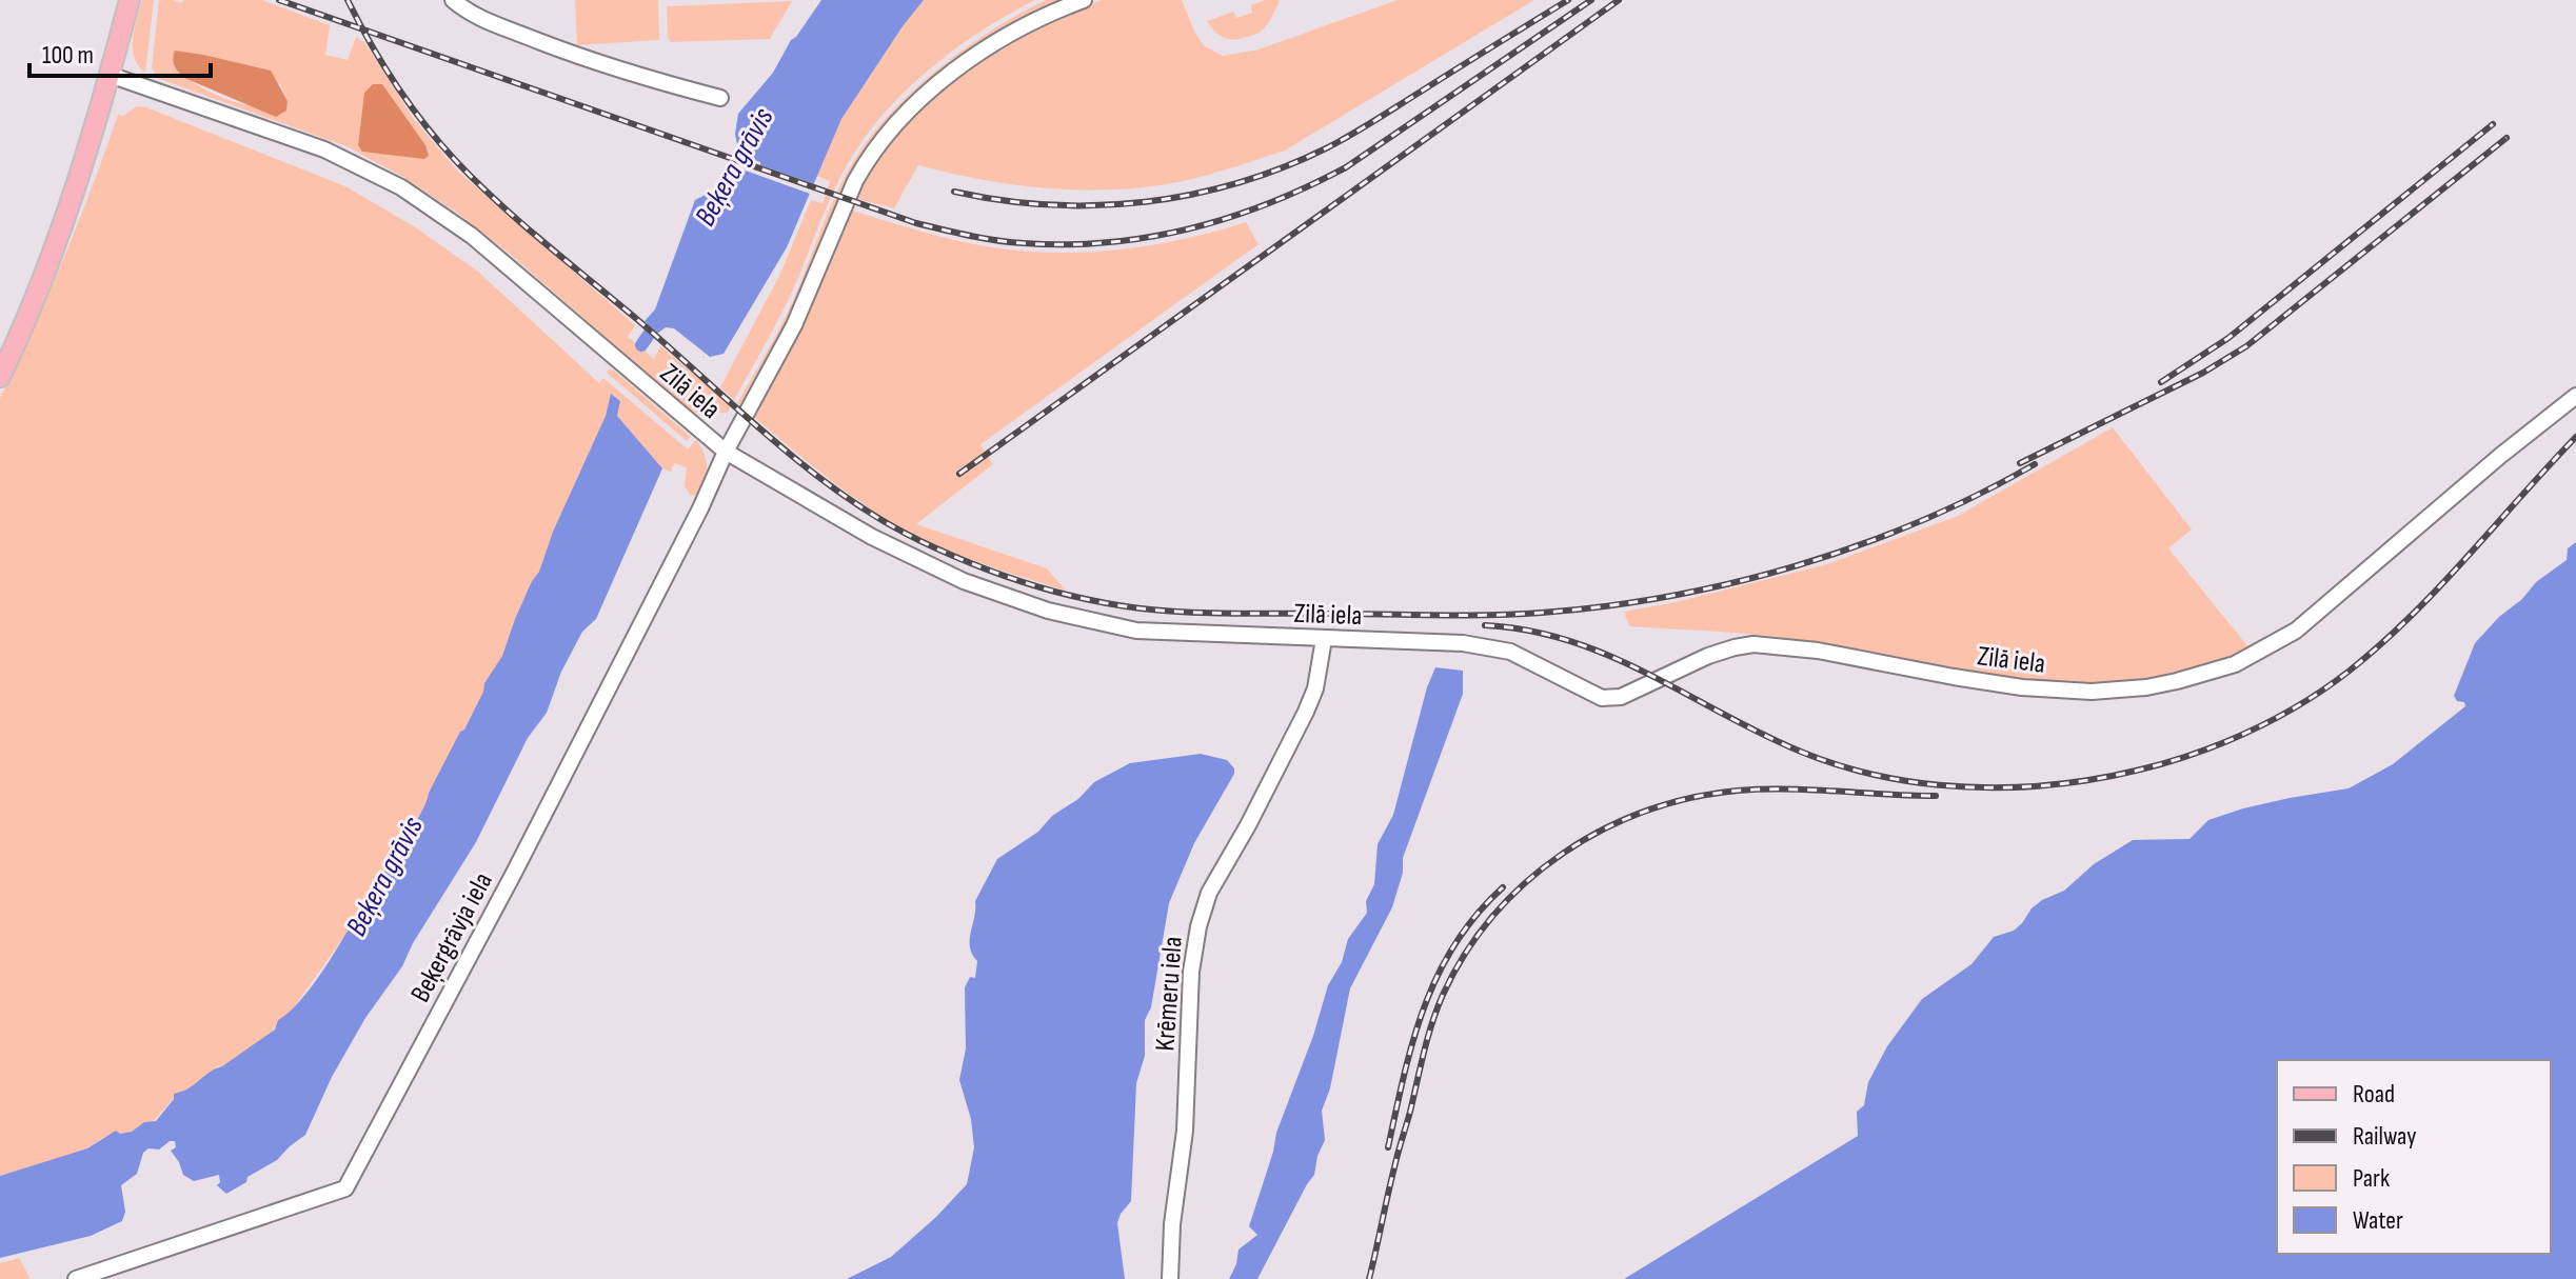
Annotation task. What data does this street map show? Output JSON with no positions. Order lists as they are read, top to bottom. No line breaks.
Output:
{"streets":{"street":["Zilā iela","Beķergrāvja iela","Krēmeru iela"]},"crossings":[["Zilā iela","Beķergrāvja iela"],["Zilā iela","Krēmeru iela"]],"water":["Beķera grāvis"],"legend":["Road","Railway","Park","Water"],"scale_bar":"100 m"}
